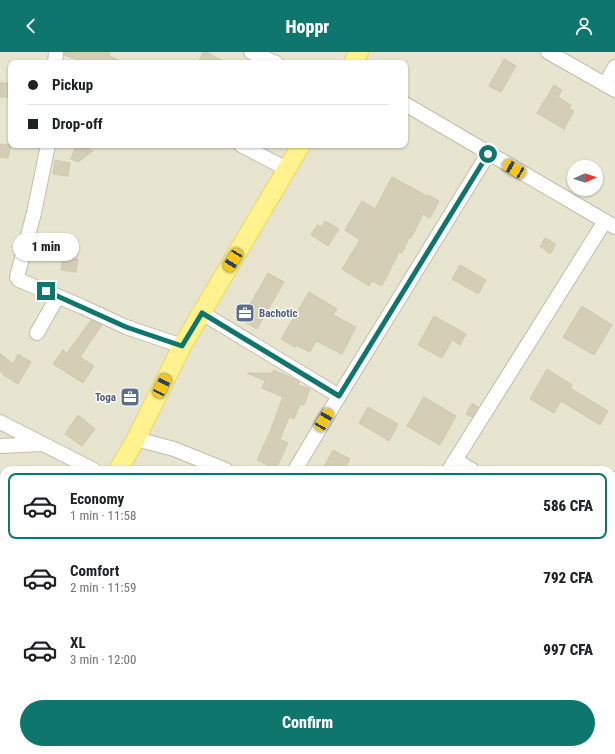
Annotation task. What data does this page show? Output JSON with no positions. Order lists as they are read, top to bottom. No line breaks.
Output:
{"places":{"office":["Bachotic","Toga"]},"north":"right","page":{"header":"Hoppr","banner":["Pickup","Drop-off"],"bubble":"1 min","list":[{"name":"Economy","note":"1 min · 11:58","value":"586 CFA"},{"name":"Comfort","note":"2 min · 11:59","value":"792 CFA"},{"name":"XL","note":"3 min · 12:00","value":"997 CFA"}],"buttons":"Confirm"}}
